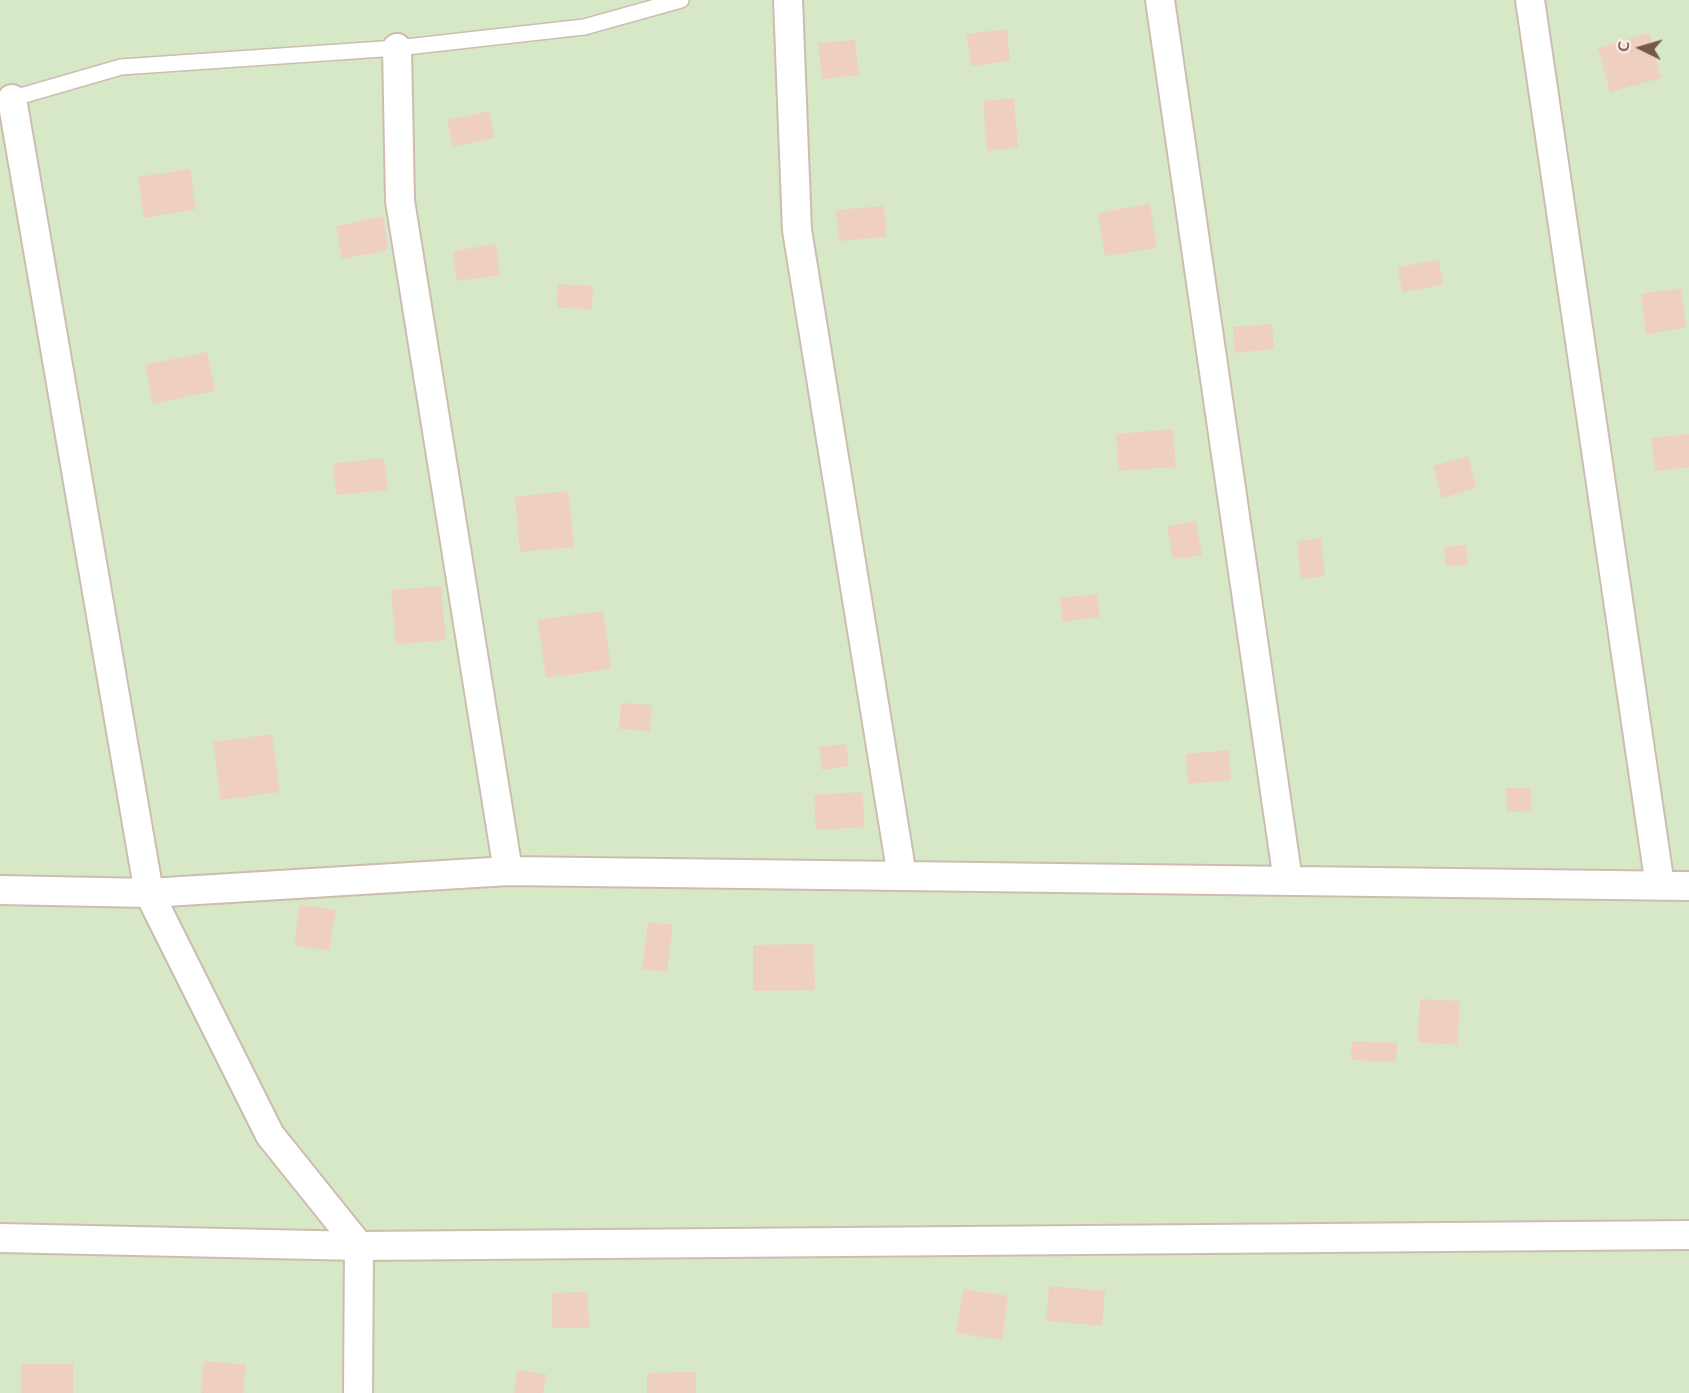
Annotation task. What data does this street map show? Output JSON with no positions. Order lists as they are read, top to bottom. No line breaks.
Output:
{"north":"left"}
